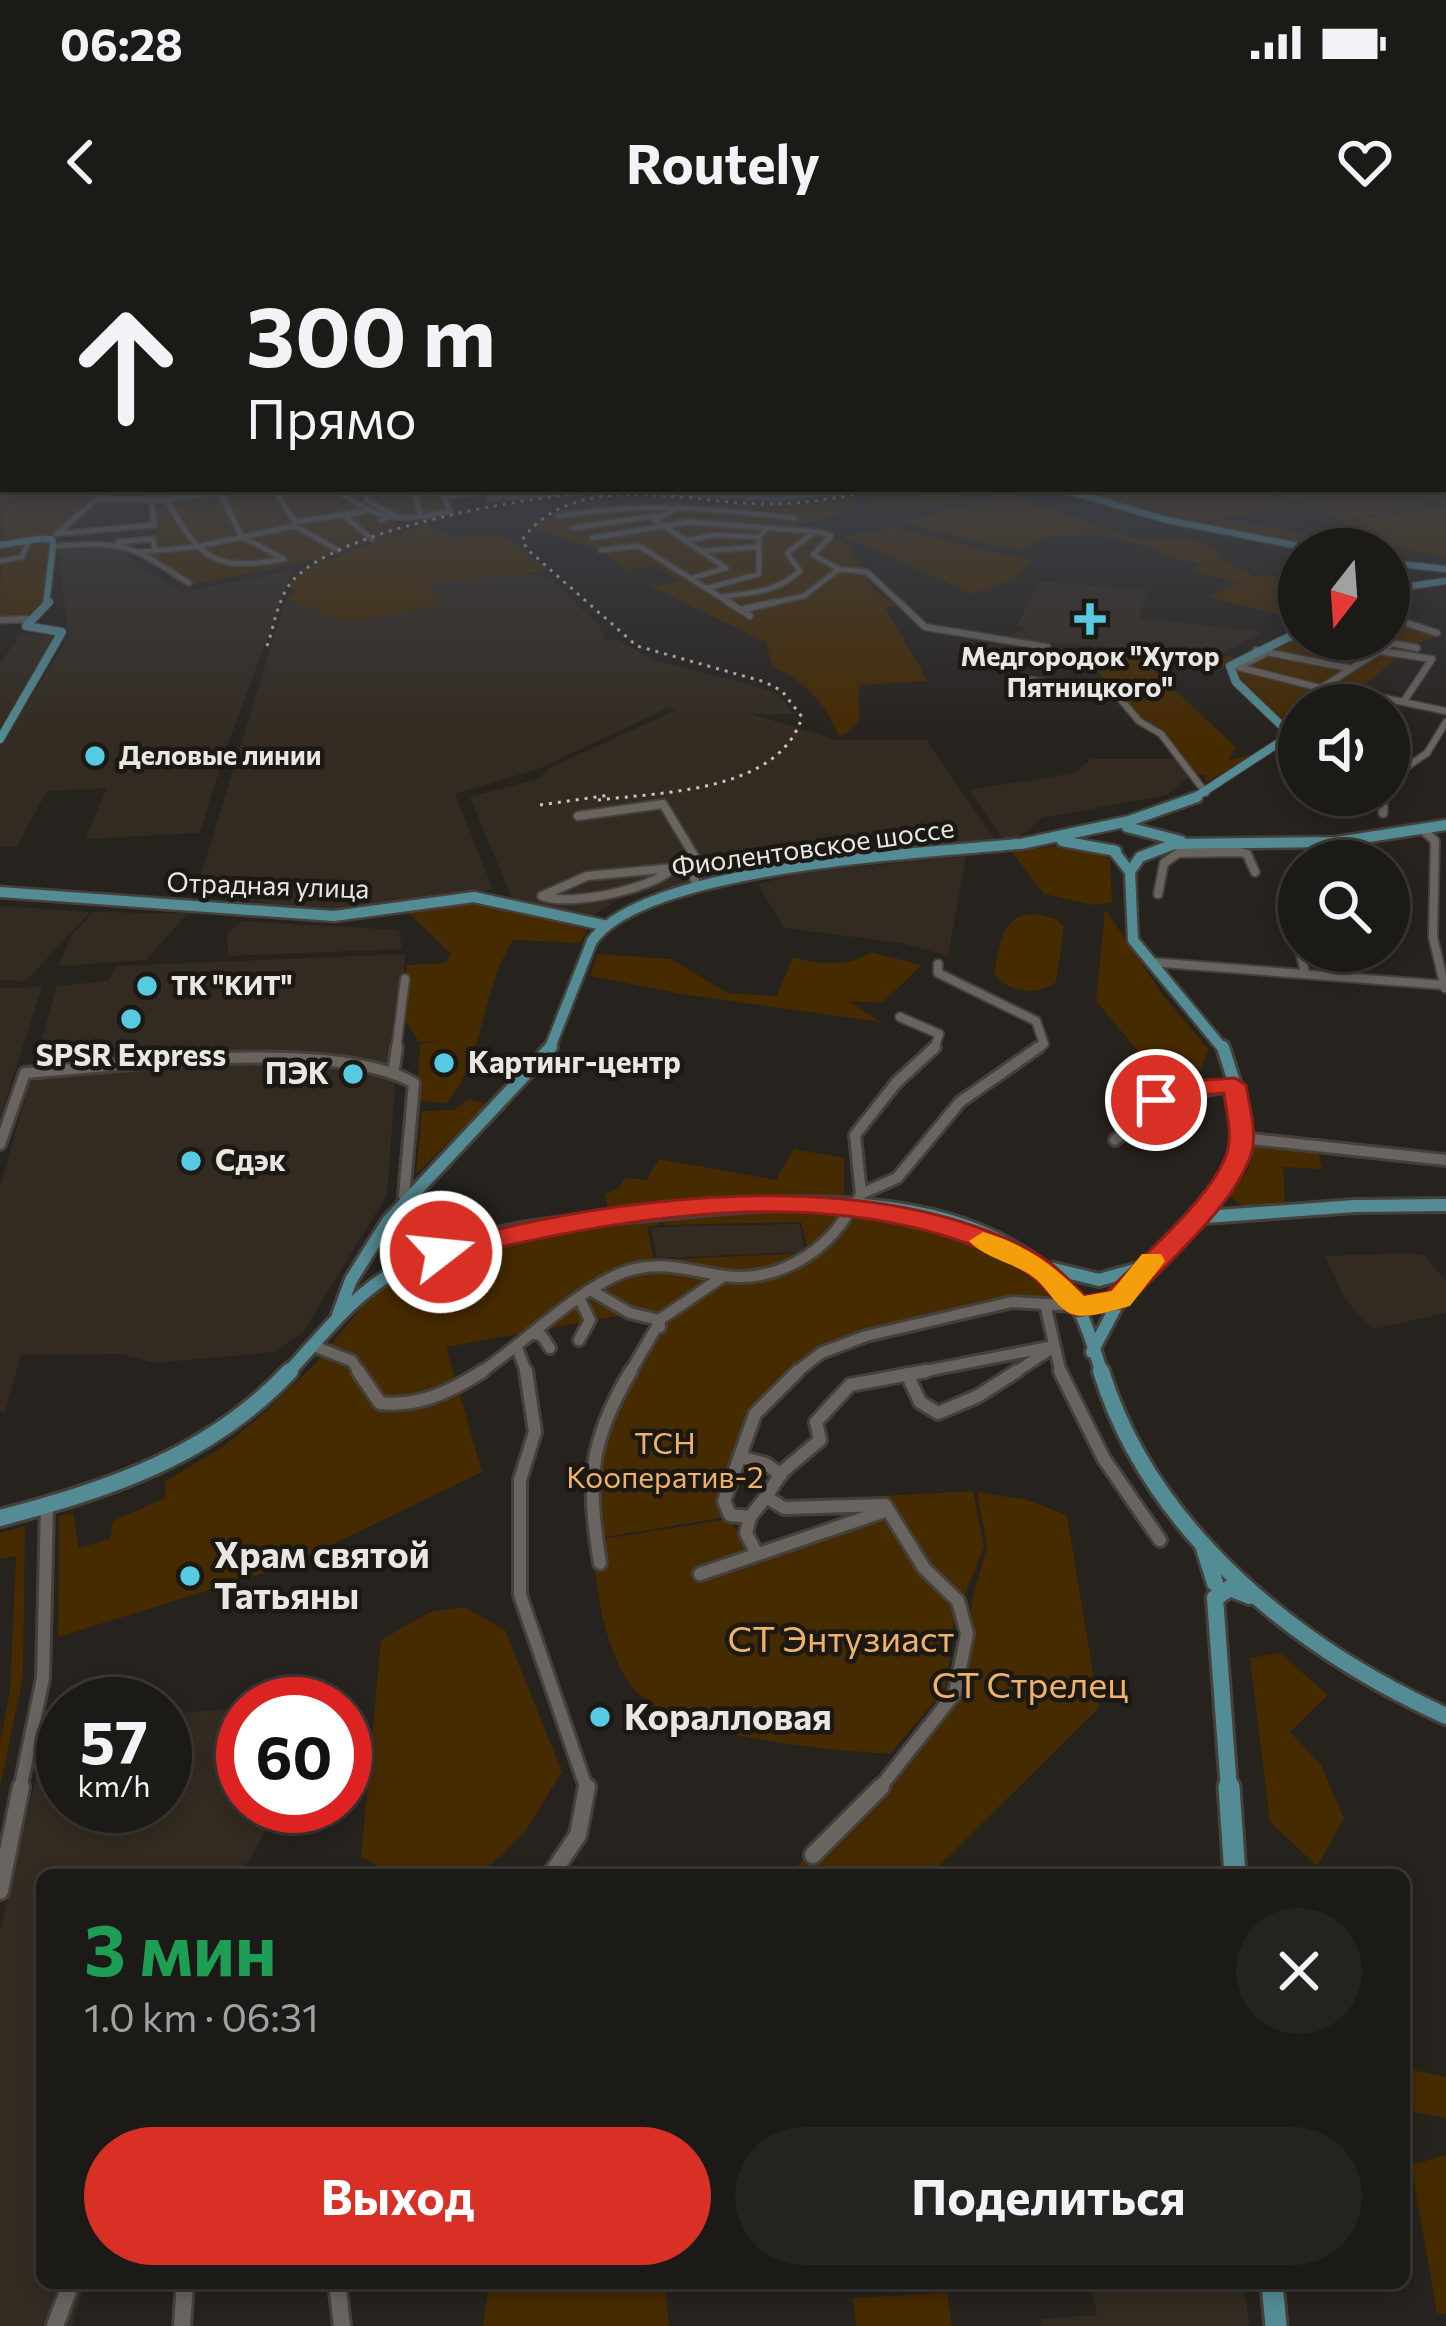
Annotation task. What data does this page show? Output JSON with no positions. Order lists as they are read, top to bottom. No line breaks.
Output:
{"streets":{"main road":["Фиолентовское шоссе","Отрадная улица"]},"parks":["ТСН Кооператив-2","СТ Энтузиаст","СТ Стрелец"],"places":{"health":["Медгородок \"Хутор Пятницкого\""],"other":["Деловые линии","ТК \"КИТ\"","SPSR Express","Картинг-центр","ПЭК","Сдэк","Храм святой Татьяны","Коралловая"]},"north":"bottom","page":{"status":"06:28","header":"Routely","turn":["300 m","Прямо"],"speed":"57 km/h","limit":"60","heading":["3 мин","1.0 km · 06:31"],"buttons":["Выход","Поделиться"]}}
